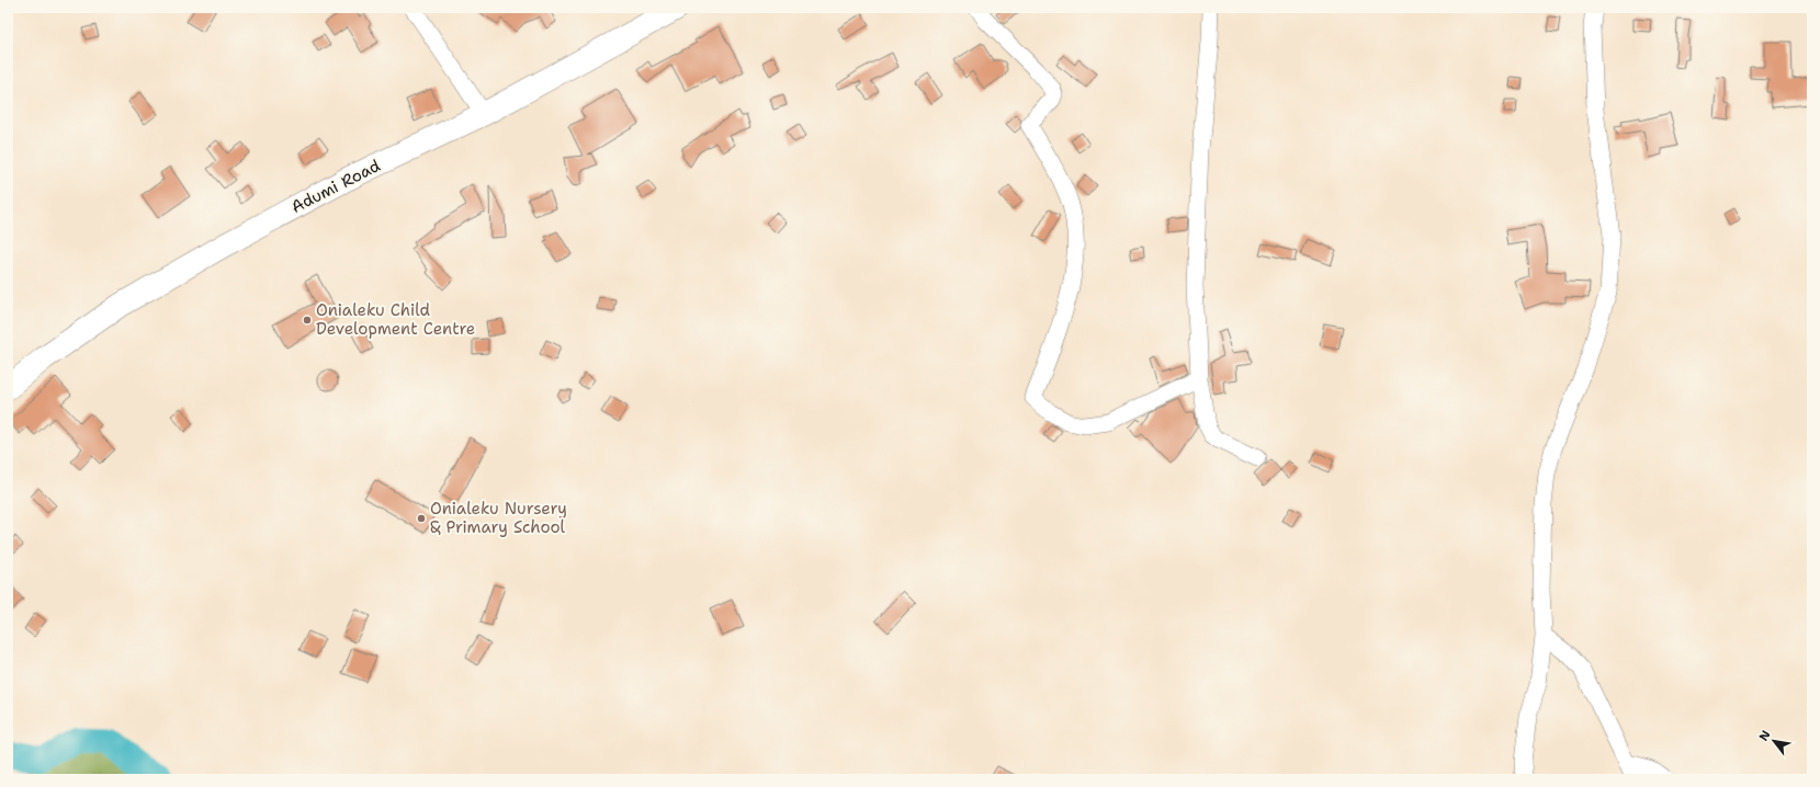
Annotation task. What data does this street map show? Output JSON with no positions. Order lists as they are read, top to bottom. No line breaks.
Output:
{"streets":{"main road":["Adumi Road"]},"places":["Onialeku Child Development Centre","Onialeku Nursery & Primary School"],"north":"top left"}
